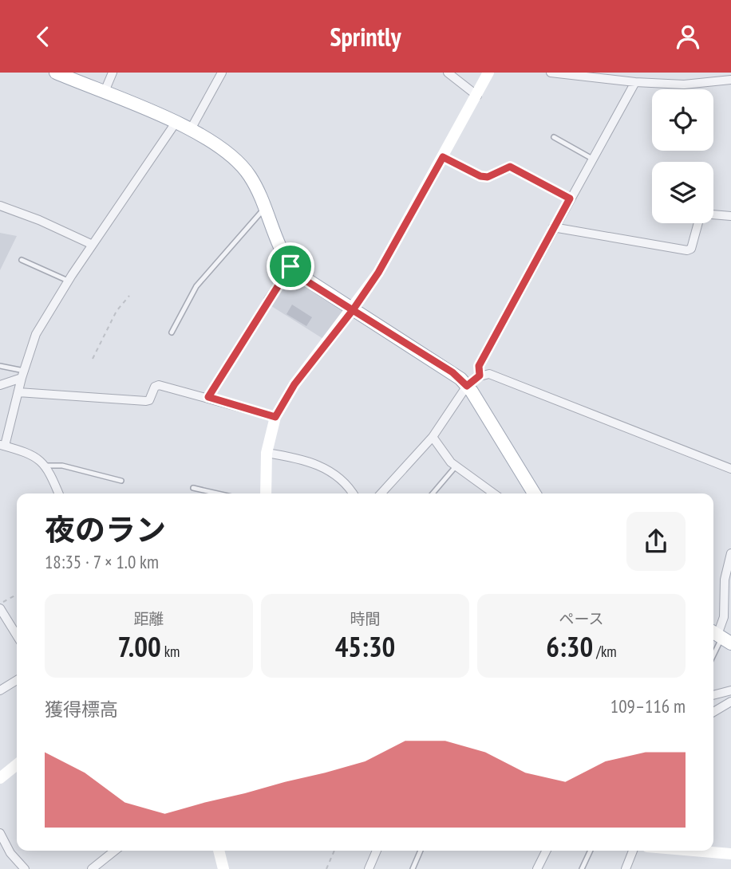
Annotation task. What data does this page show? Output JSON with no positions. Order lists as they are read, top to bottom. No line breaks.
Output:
{"page":{"header":"Sprintly","heading":["夜のラン","18:35 · 7 × 1.0 km"],"stats":[["距離","7.00 km"],["時間","45:30"],["ペース","6:30 /km"]],"chart":["獲得標高","109–116 m"]}}
